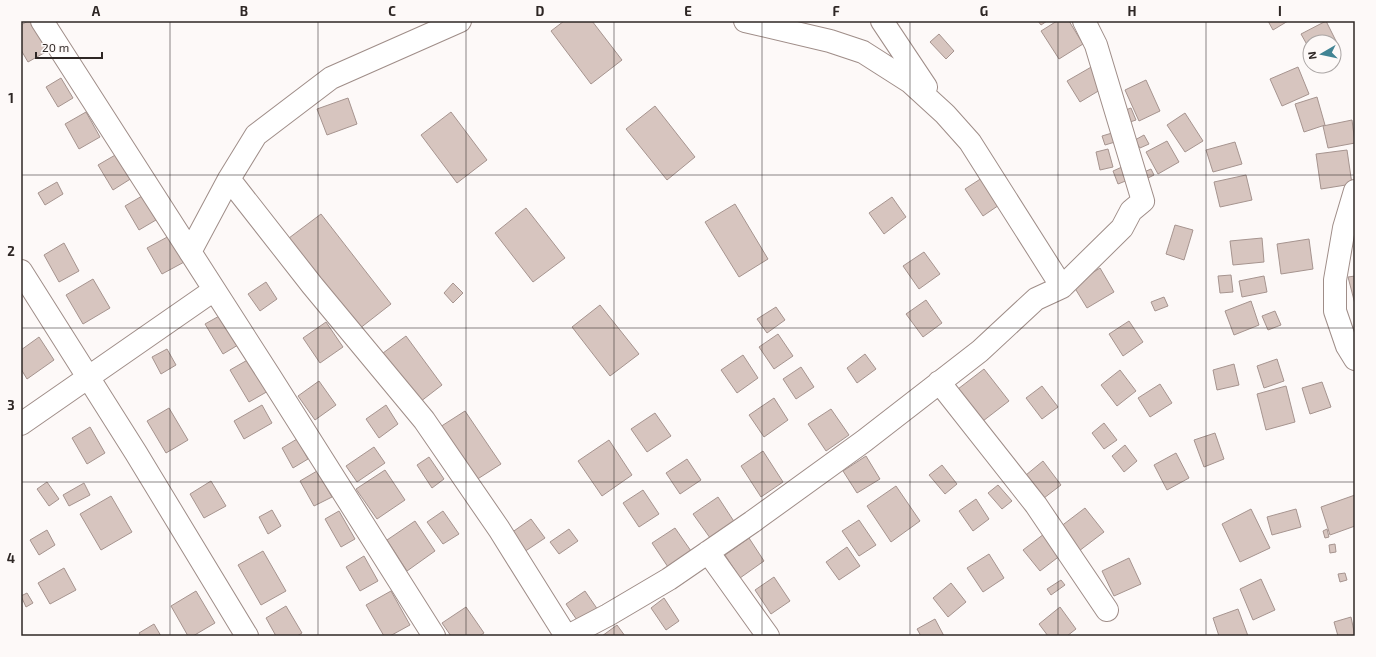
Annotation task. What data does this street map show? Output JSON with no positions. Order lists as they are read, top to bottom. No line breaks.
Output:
{"scale_bar":"20 m","north":"left","grid":{"columns":["A","B","C","D","E","F","G","H","I"],"rows":["1","2","3","4"]}}
